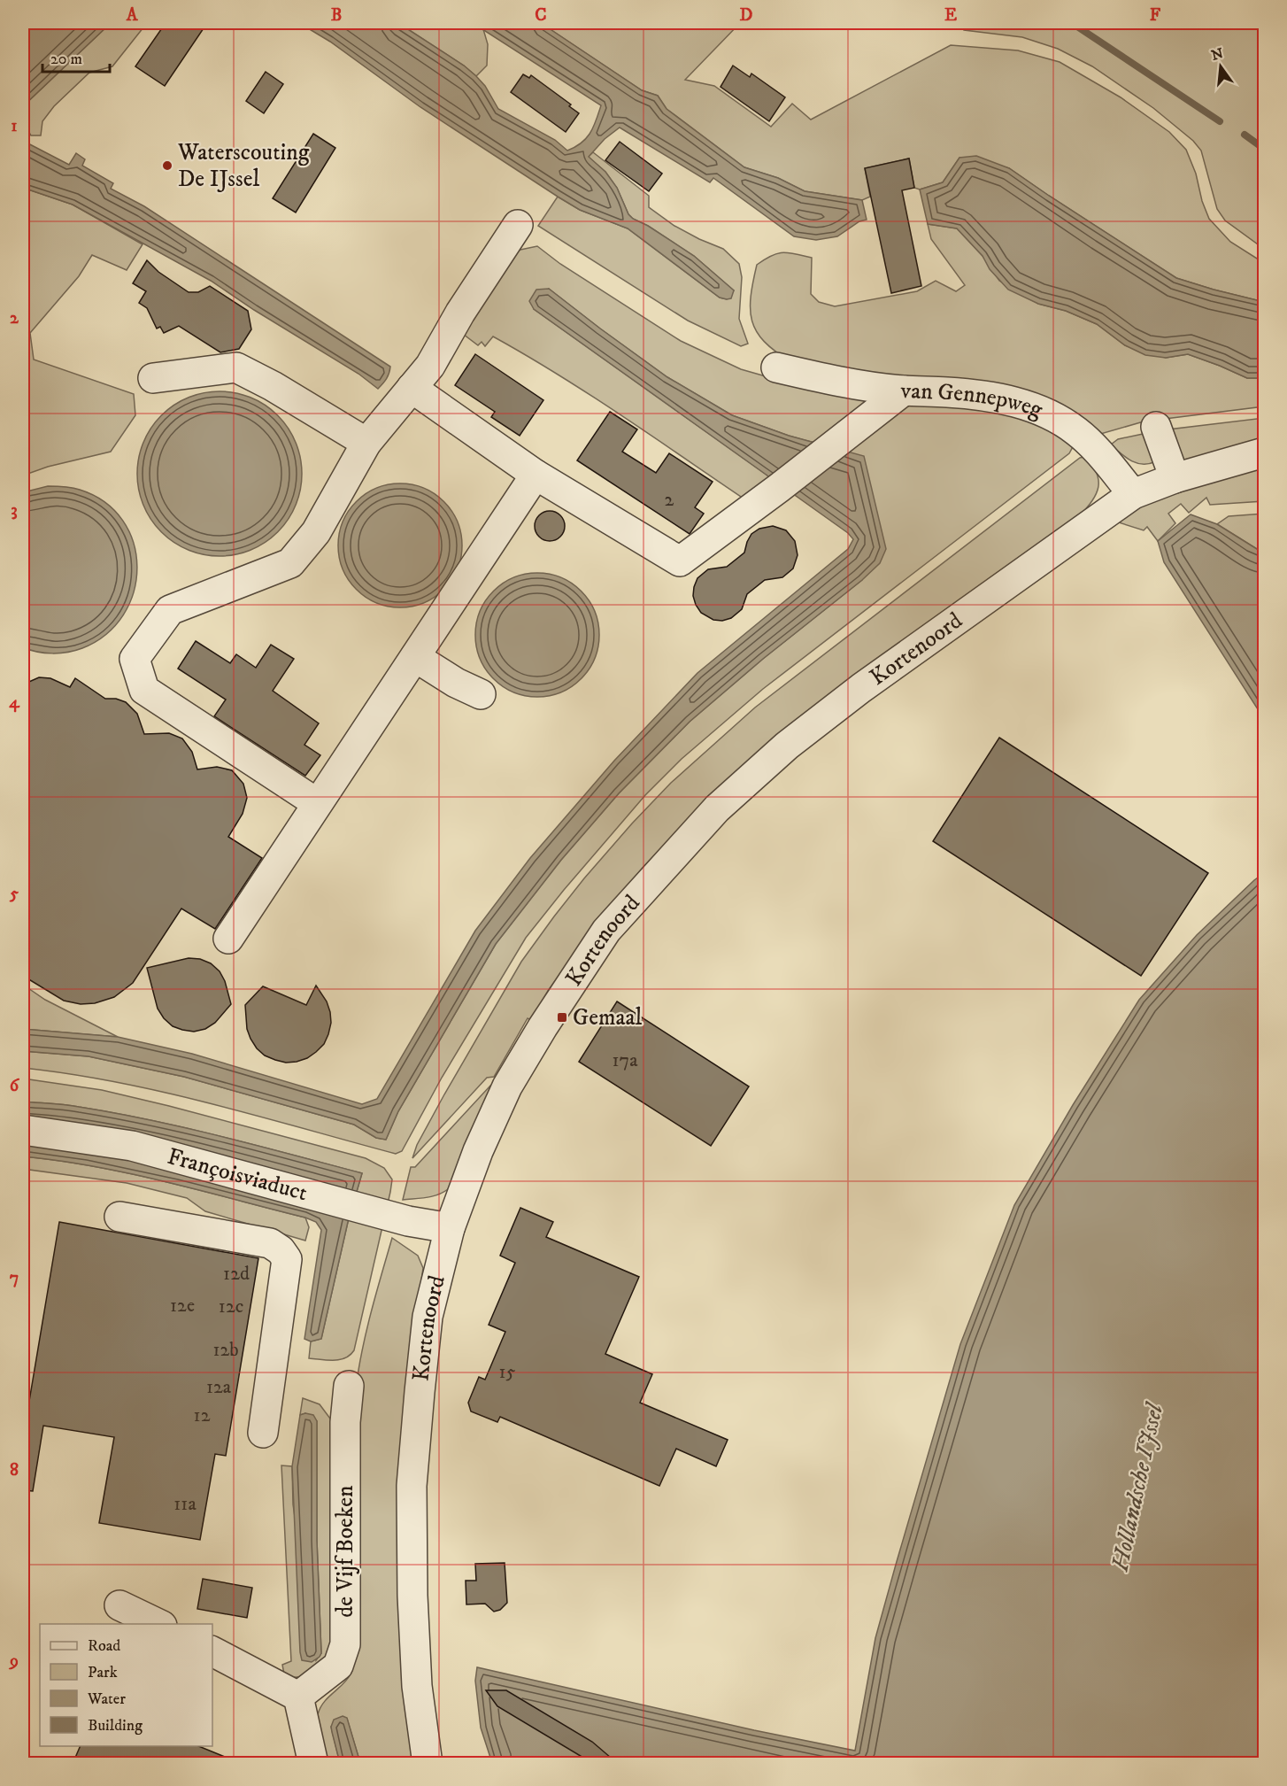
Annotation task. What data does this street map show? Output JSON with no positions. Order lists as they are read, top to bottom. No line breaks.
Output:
{"streets":{"street":["van Gennepweg","Kortenoord","Françoisviaduct","de Vijf Boeken"]},"crossings":[["van Gennepweg","Kortenoord"],["Kortenoord","Françoisviaduct"]],"water":["Hollandsche IJssel"],"places":{"other":["Waterscouting De IJssel"],"transit":["Gemaal"]},"house_numbers":["2","17a","12d","12e","12c","12b","15","12a","12","11a"],"legend":["Road","Park","Water","Building"],"scale_bar":"20 m","north":"top","grid":{"columns":["A","B","C","D","E","F"],"rows":["1","2","3","4","5","6","7","8","9"]}}
